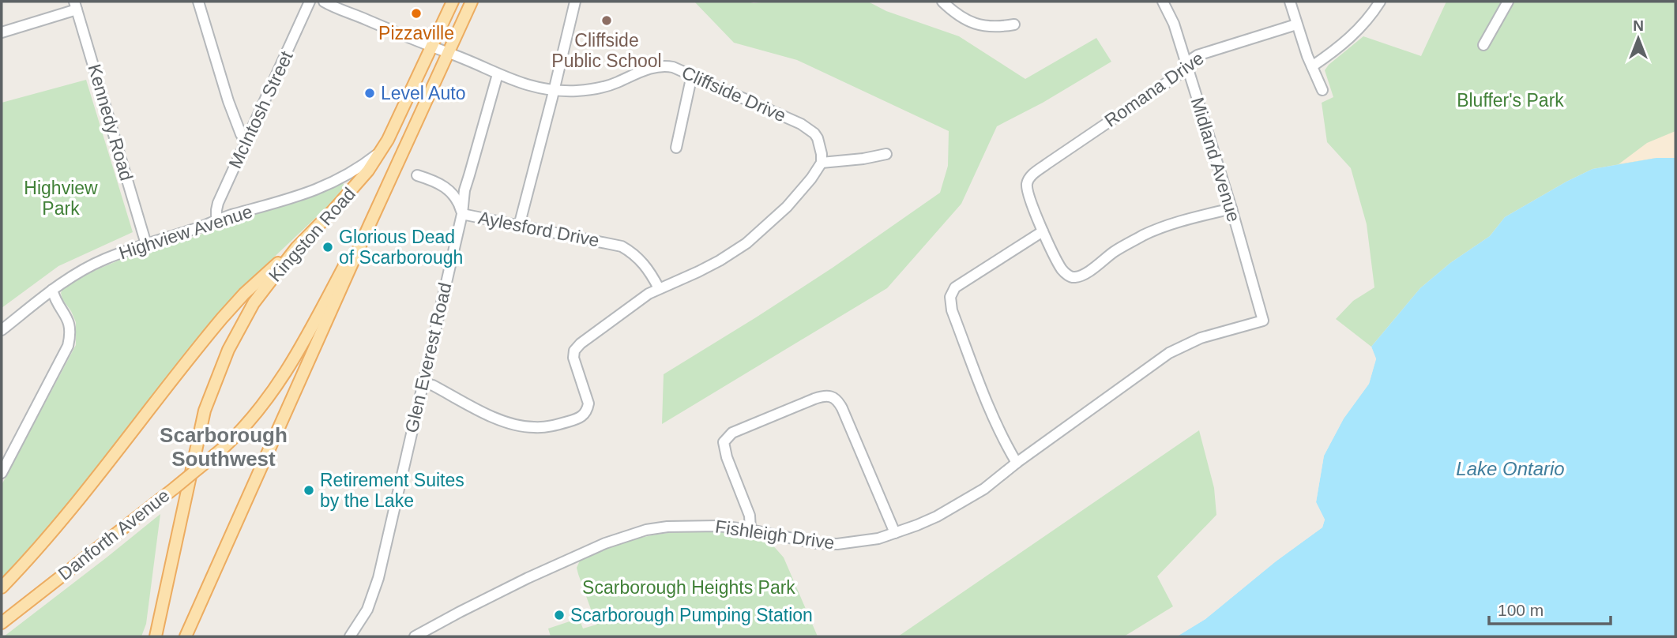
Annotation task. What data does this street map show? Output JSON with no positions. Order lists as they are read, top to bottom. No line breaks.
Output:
{"streets":{"main road":["Kingston Road","Danforth Avenue"],"street":["Romana Drive","Cliffside Drive","McIntosh Street","Kennedy Road","Midland Avenue","Aylesford Drive","Highview Avenue","Glen Everest Road","Fishleigh Drive"]},"crossings":[["Romana Drive","Midland Avenue"],["Cliffside Drive","Kingston Road"],["Cliffside Drive","Glen Everest Road"],["McIntosh Street","Highview Avenue"],["Kennedy Road","Highview Avenue"],["Midland Avenue","Fishleigh Drive"],["Aylesford Drive","Glen Everest Road"],["Highview Avenue","Kingston Road"],["Kingston Road","Danforth Avenue"]],"districts":["Scarborough Southwest"],"water":["Lake Ontario"],"parks":["Bluffer's Park","Highview Park","Scarborough Heights Park"],"places":["Pizzaville","Cliffside Public School","Level Auto","Glorious Dead of Scarborough","Retirement Suites by the Lake","Scarborough Pumping Station"],"scale_bar":"100 m","north":"top"}
